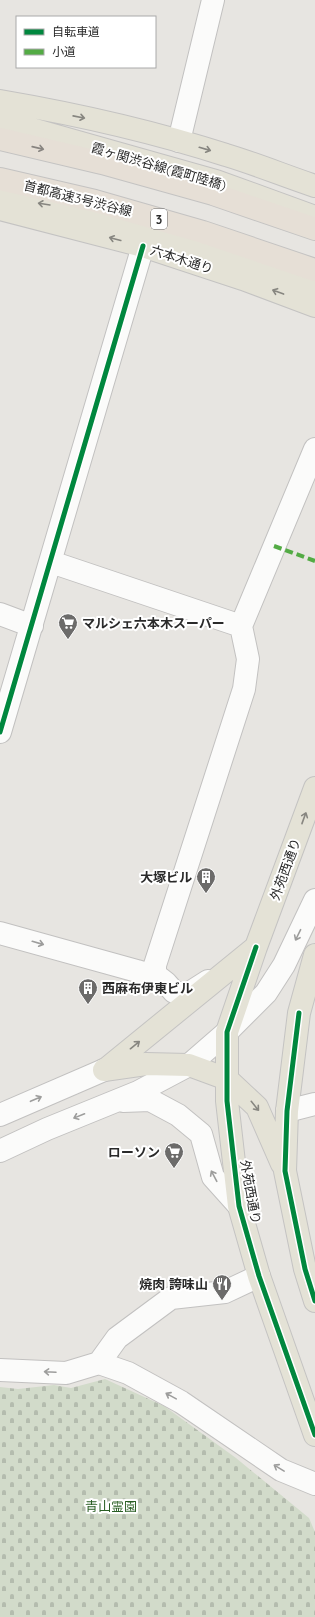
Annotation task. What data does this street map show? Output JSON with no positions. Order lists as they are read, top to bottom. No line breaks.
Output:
{"streets":{"highway":["首都高速3号渋谷線","3"],"main road":["霞ヶ関渋谷線(霞町陸橋)","六本木通り","外苑西通り"]},"parks":["青山霊園"],"places":{"supermarket":["マルシェ六本木スーパー","ローソン"],"building":["大塚ビル","西麻布伊東ビル"],"restaurant":["焼肉 誇味山"]},"legend":["自転車道","小道"]}
